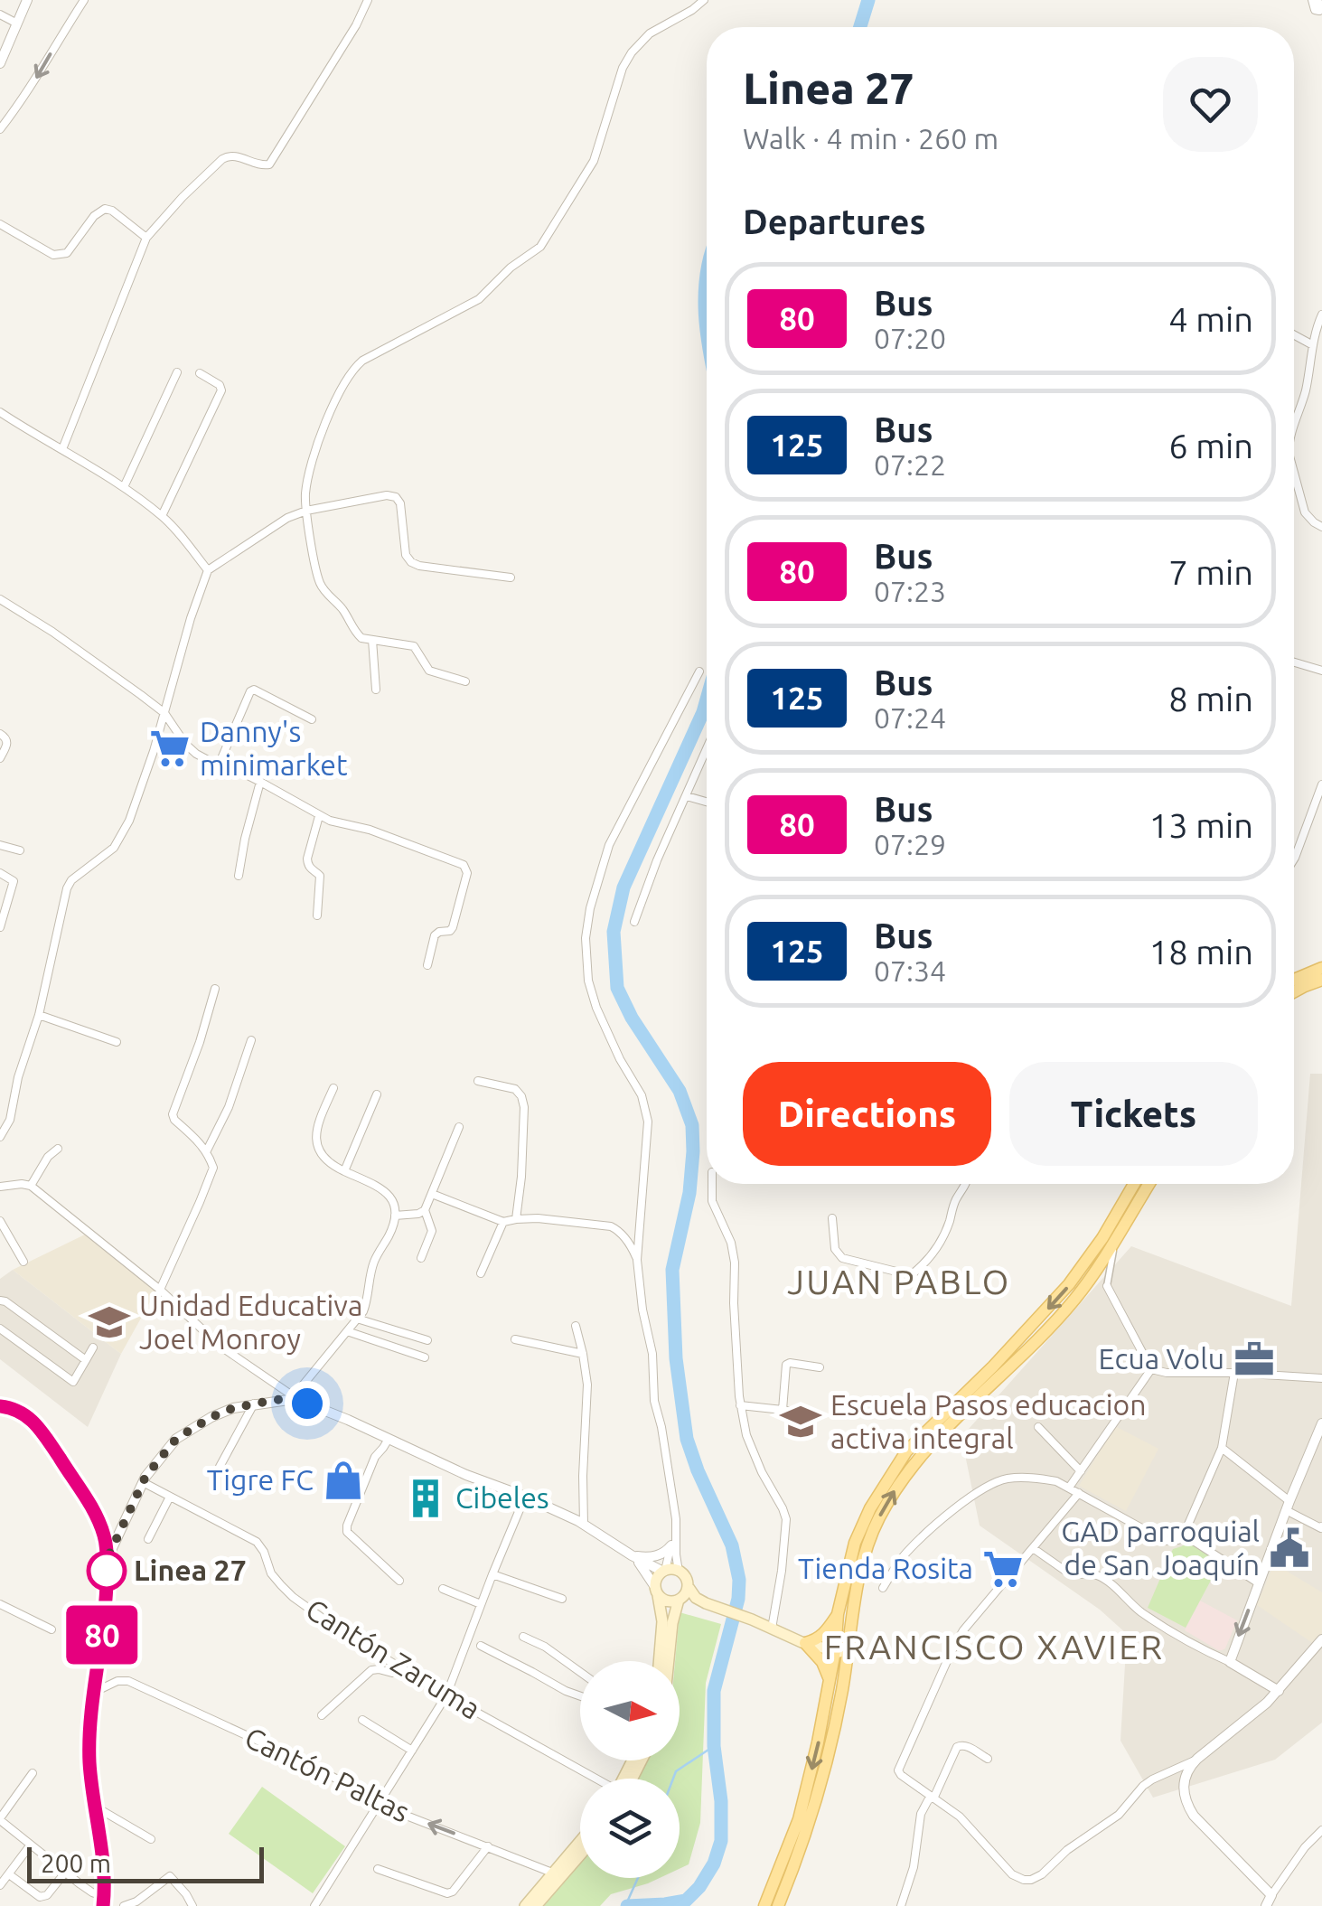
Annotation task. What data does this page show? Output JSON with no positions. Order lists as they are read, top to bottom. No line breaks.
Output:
{"streets":{"street":["Cantón Zaruma","Cantón Paltas"]},"districts":["JUAN PABLO","FRANCISCO XAVIER"],"places":{"supermarket":["Danny's minimarket","Tienda Rosita"],"school or university":["Unidad Educativa Joel Monroy","Escuela Pasos educacion activa integral"],"office":["Ecua Volu"],"shop":["Tigre FC"],"building":["Cibeles"],"public building":["GAD parroquial de San Joaquín"],"other":["Linea 27"]},"lines":["bus line 80"],"scale_bar":"200 m","north":"right","page":{"on_map":"80","heading":[["Linea 27","Walk · 4 min · 260 m"],"Departures"],"list":[{"mark":"80","name":"Bus","note":"07:20","value":"4 min"},{"mark":"125","name":"Bus","note":"07:22","value":"6 min"},{"mark":"80","name":"Bus","note":"07:23","value":"7 min"},{"mark":"125","name":"Bus","note":"07:24","value":"8 min"},{"mark":"80","name":"Bus","note":"07:29","value":"13 min"},{"mark":"125","name":"Bus","note":"07:34","value":"18 min"}],"buttons":["Directions","Tickets"],"scale":"200 m"}}
